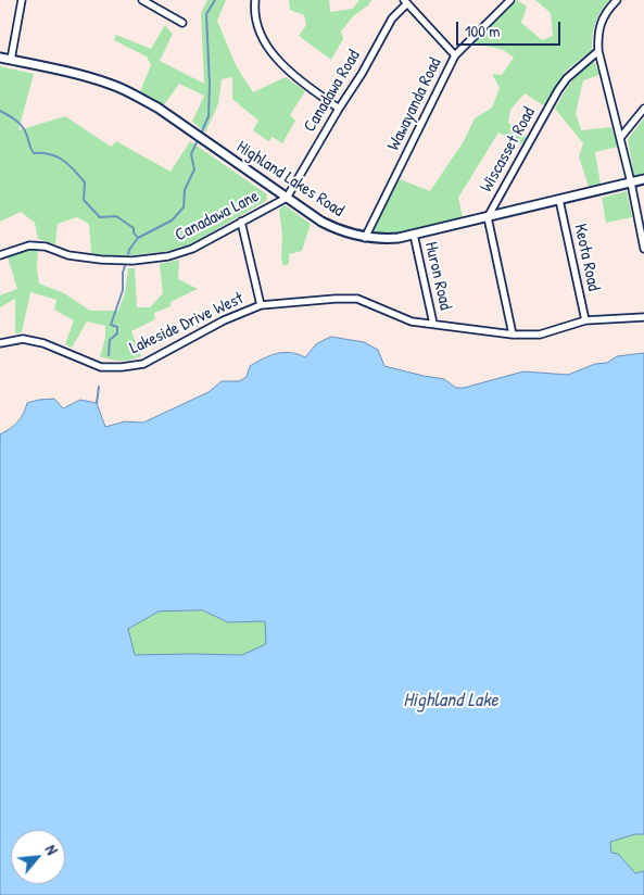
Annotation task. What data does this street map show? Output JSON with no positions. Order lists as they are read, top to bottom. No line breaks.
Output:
{"streets":{"street":["Canadawa Road","Wawayanda Road","Wiscasset Road","Highland Lakes Road","Canadawa Lane","Keota Road","Huron Road","Lakeside Drive West"]},"crossings":[["Canadawa Road","Highland Lakes Road"],["Canadawa Road","Canadawa Lane"],["Wawayanda Road","Highland Lakes Road"],["Wiscasset Road","Highland Lakes Road"],["Wiscasset Road","Lakeside Drive West"],["Highland Lakes Road","Canadawa Lane"],["Highland Lakes Road","Keota Road"],["Highland Lakes Road","Huron Road"],["Keota Road","Lakeside Drive West"],["Huron Road","Lakeside Drive West"]],"water":["Highland Lake"],"scale_bar":"100 m","north":"top right"}
